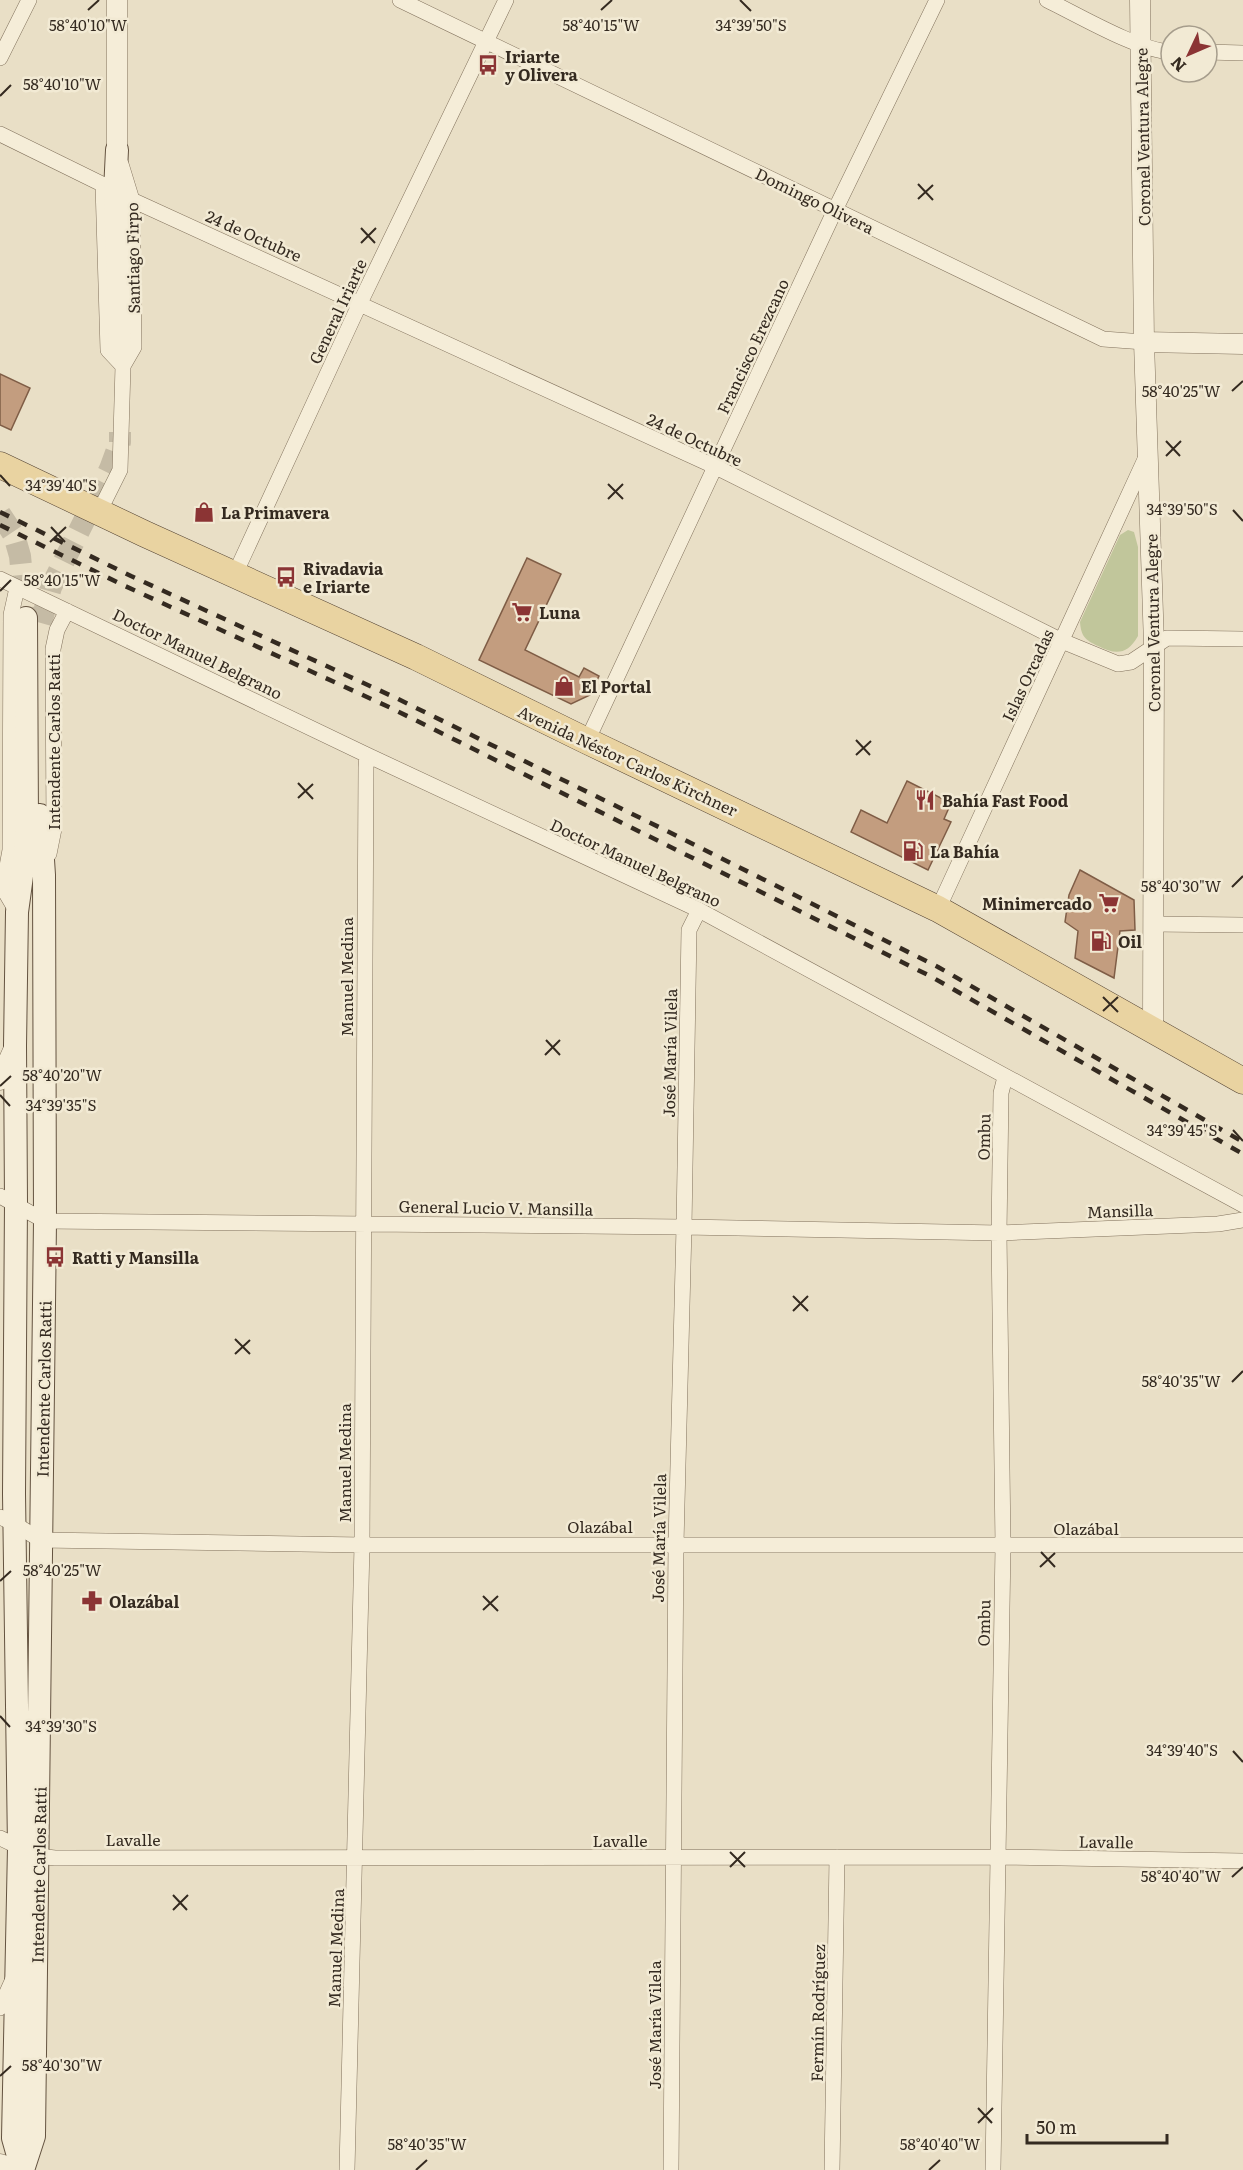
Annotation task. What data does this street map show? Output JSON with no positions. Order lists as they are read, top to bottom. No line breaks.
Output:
{"streets":{"main road":["Santiago Firpo","Intendente Carlos Ratti","Avenida Néstor Carlos Kirchner"],"street":["Coronel Ventura Alegre","Domingo Olivera","24 de Octubre","General Iriarte","Francisco Erezcano","Doctor Manuel Belgrano","Islas Orcadas","Manuel Medina","José María Vilela","Ombu","General Lucio V. Mansilla","Mansilla","Olazábal","Lavalle","Fermín Rodríguez"]},"crossings":[["Coronel Ventura Alegre","Domingo Olivera"],["Coronel Ventura Alegre","24 de Octubre"],["Coronel Ventura Alegre","Islas Orcadas"],["Coronel Ventura Alegre","Avenida Néstor Carlos Kirchner"],["Domingo Olivera","General Iriarte"],["Domingo Olivera","Francisco Erezcano"],["24 de Octubre","Santiago Firpo"],["24 de Octubre","General Iriarte"],["24 de Octubre","Francisco Erezcano"],["24 de Octubre","Islas Orcadas"],["Santiago Firpo","Avenida Néstor Carlos Kirchner"],["General Iriarte","Avenida Néstor Carlos Kirchner"],["Francisco Erezcano","Avenida Néstor Carlos Kirchner"],["Doctor Manuel Belgrano","Intendente Carlos Ratti"],["Doctor Manuel Belgrano","Manuel Medina"],["Doctor Manuel Belgrano","José María Vilela"],["Doctor Manuel Belgrano","Ombu"],["Islas Orcadas","Avenida Néstor Carlos Kirchner"],["Intendente Carlos Ratti","General Lucio V. Mansilla"],["Intendente Carlos Ratti","Olazábal"],["Intendente Carlos Ratti","Lavalle"],["Manuel Medina","General Lucio V. Mansilla"],["Manuel Medina","Olazábal"],["Manuel Medina","Lavalle"],["José María Vilela","General Lucio V. Mansilla"],["José María Vilela","Olazábal"],["José María Vilela","Lavalle"],["Ombu","General Lucio V. Mansilla"],["Ombu","Mansilla"],["Ombu","Olazábal"],["Ombu","Lavalle"],["General Lucio V. Mansilla","Mansilla"],["Lavalle","Fermín Rodríguez"]],"places":{"bus stop":["Iriarte y Olivera","Rivadavia e Iriarte","Ratti y Mansilla"],"shop":["La Primavera","El Portal"],"supermarket":["Luna","Minimercado"],"restaurant":["Bahía Fast Food"],"fuel station":["La Bahía","Oil"],"pharmacy":["Olazábal"]},"scale_bar":"50 m","north":"bottom left","coordinates":["58°40'10\"W","58°40'15\"W","34°39'50\"S","58°40'25\"W","34°39'40\"S","58°40'30\"W","58°40'20\"W","34°39'35\"S","34°39'45\"S","58°40'35\"W","34°39'30\"S","58°40'40\"W"]}
